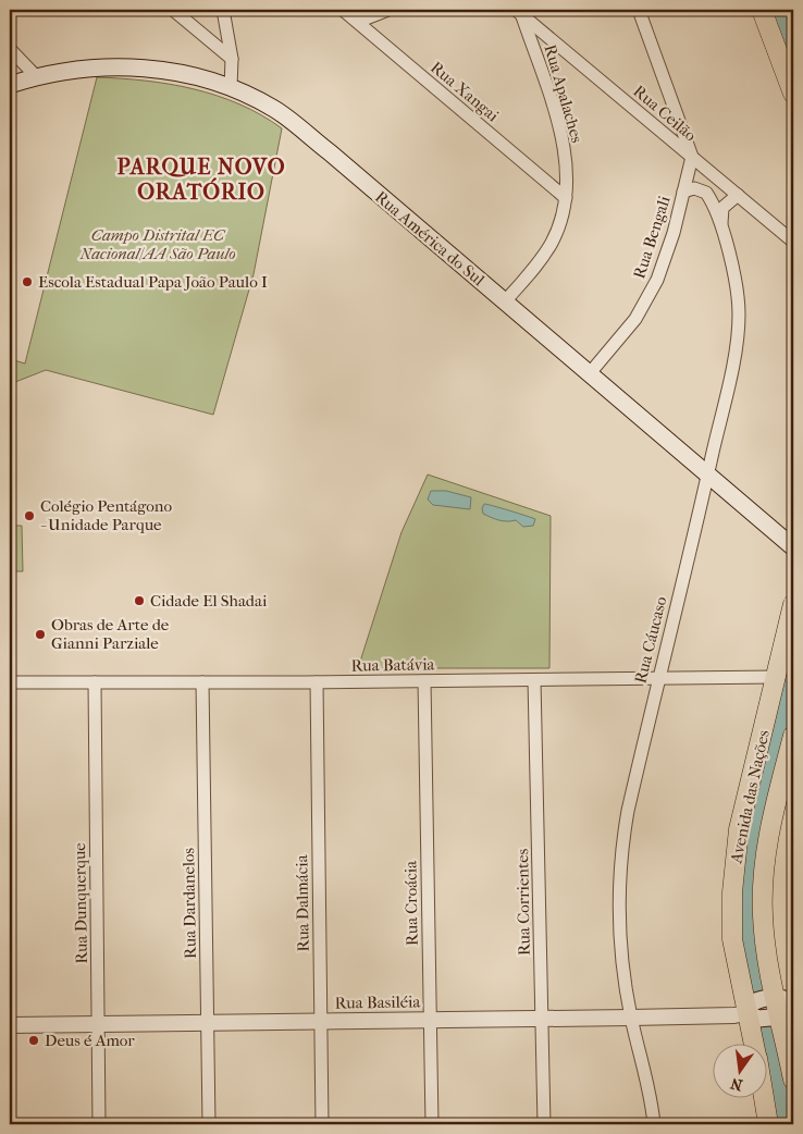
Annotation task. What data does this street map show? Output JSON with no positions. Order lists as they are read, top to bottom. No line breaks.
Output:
{"streets":{"main road":["Rua América do Sul","Avenida das Nações"],"street":["Rua Xangai","Rua Apalaches","Rua Ceilão","Rua Bengali","Rua Cáucaso","Rua Batávia","Rua Corrientes","Rua Dunquerque","Rua Dardanelos","Rua Dalmácia","Rua Croácia","Rua Basiléia"]},"crossings":[["Rua Xangai","Rua Apalaches"],["Rua Apalaches","Rua Ceilão"],["Rua Apalaches","Rua América do Sul"],["Rua Ceilão","Rua Bengali"],["Rua Bengali","Rua América do Sul"],["Rua Bengali","Rua Cáucaso"],["Rua América do Sul","Rua Cáucaso"],["Rua Cáucaso","Rua Batávia"],["Rua Cáucaso","Rua Basiléia"],["Rua Batávia","Avenida das Nações"],["Rua Batávia","Rua Corrientes"],["Rua Batávia","Rua Dunquerque"],["Rua Batávia","Rua Dardanelos"],["Rua Batávia","Rua Dalmácia"],["Rua Batávia","Rua Croácia"],["Avenida das Nações","Rua Basiléia"],["Rua Corrientes","Rua Basiléia"],["Rua Dunquerque","Rua Basiléia"],["Rua Dardanelos","Rua Basiléia"],["Rua Dalmácia","Rua Basiléia"],["Rua Croácia","Rua Basiléia"]],"districts":["PARQUE NOVO ORATÓRIO"],"parks":["Campo Distrital EC Nacional/AA São Paulo"],"places":["Escola Estadual Papa João Paulo I","Colégio Pentágono - Unidade Parque","Cidade El Shadai","Obras de Arte de Gianni Parziale","Deus é Amor"],"north":"bottom"}
